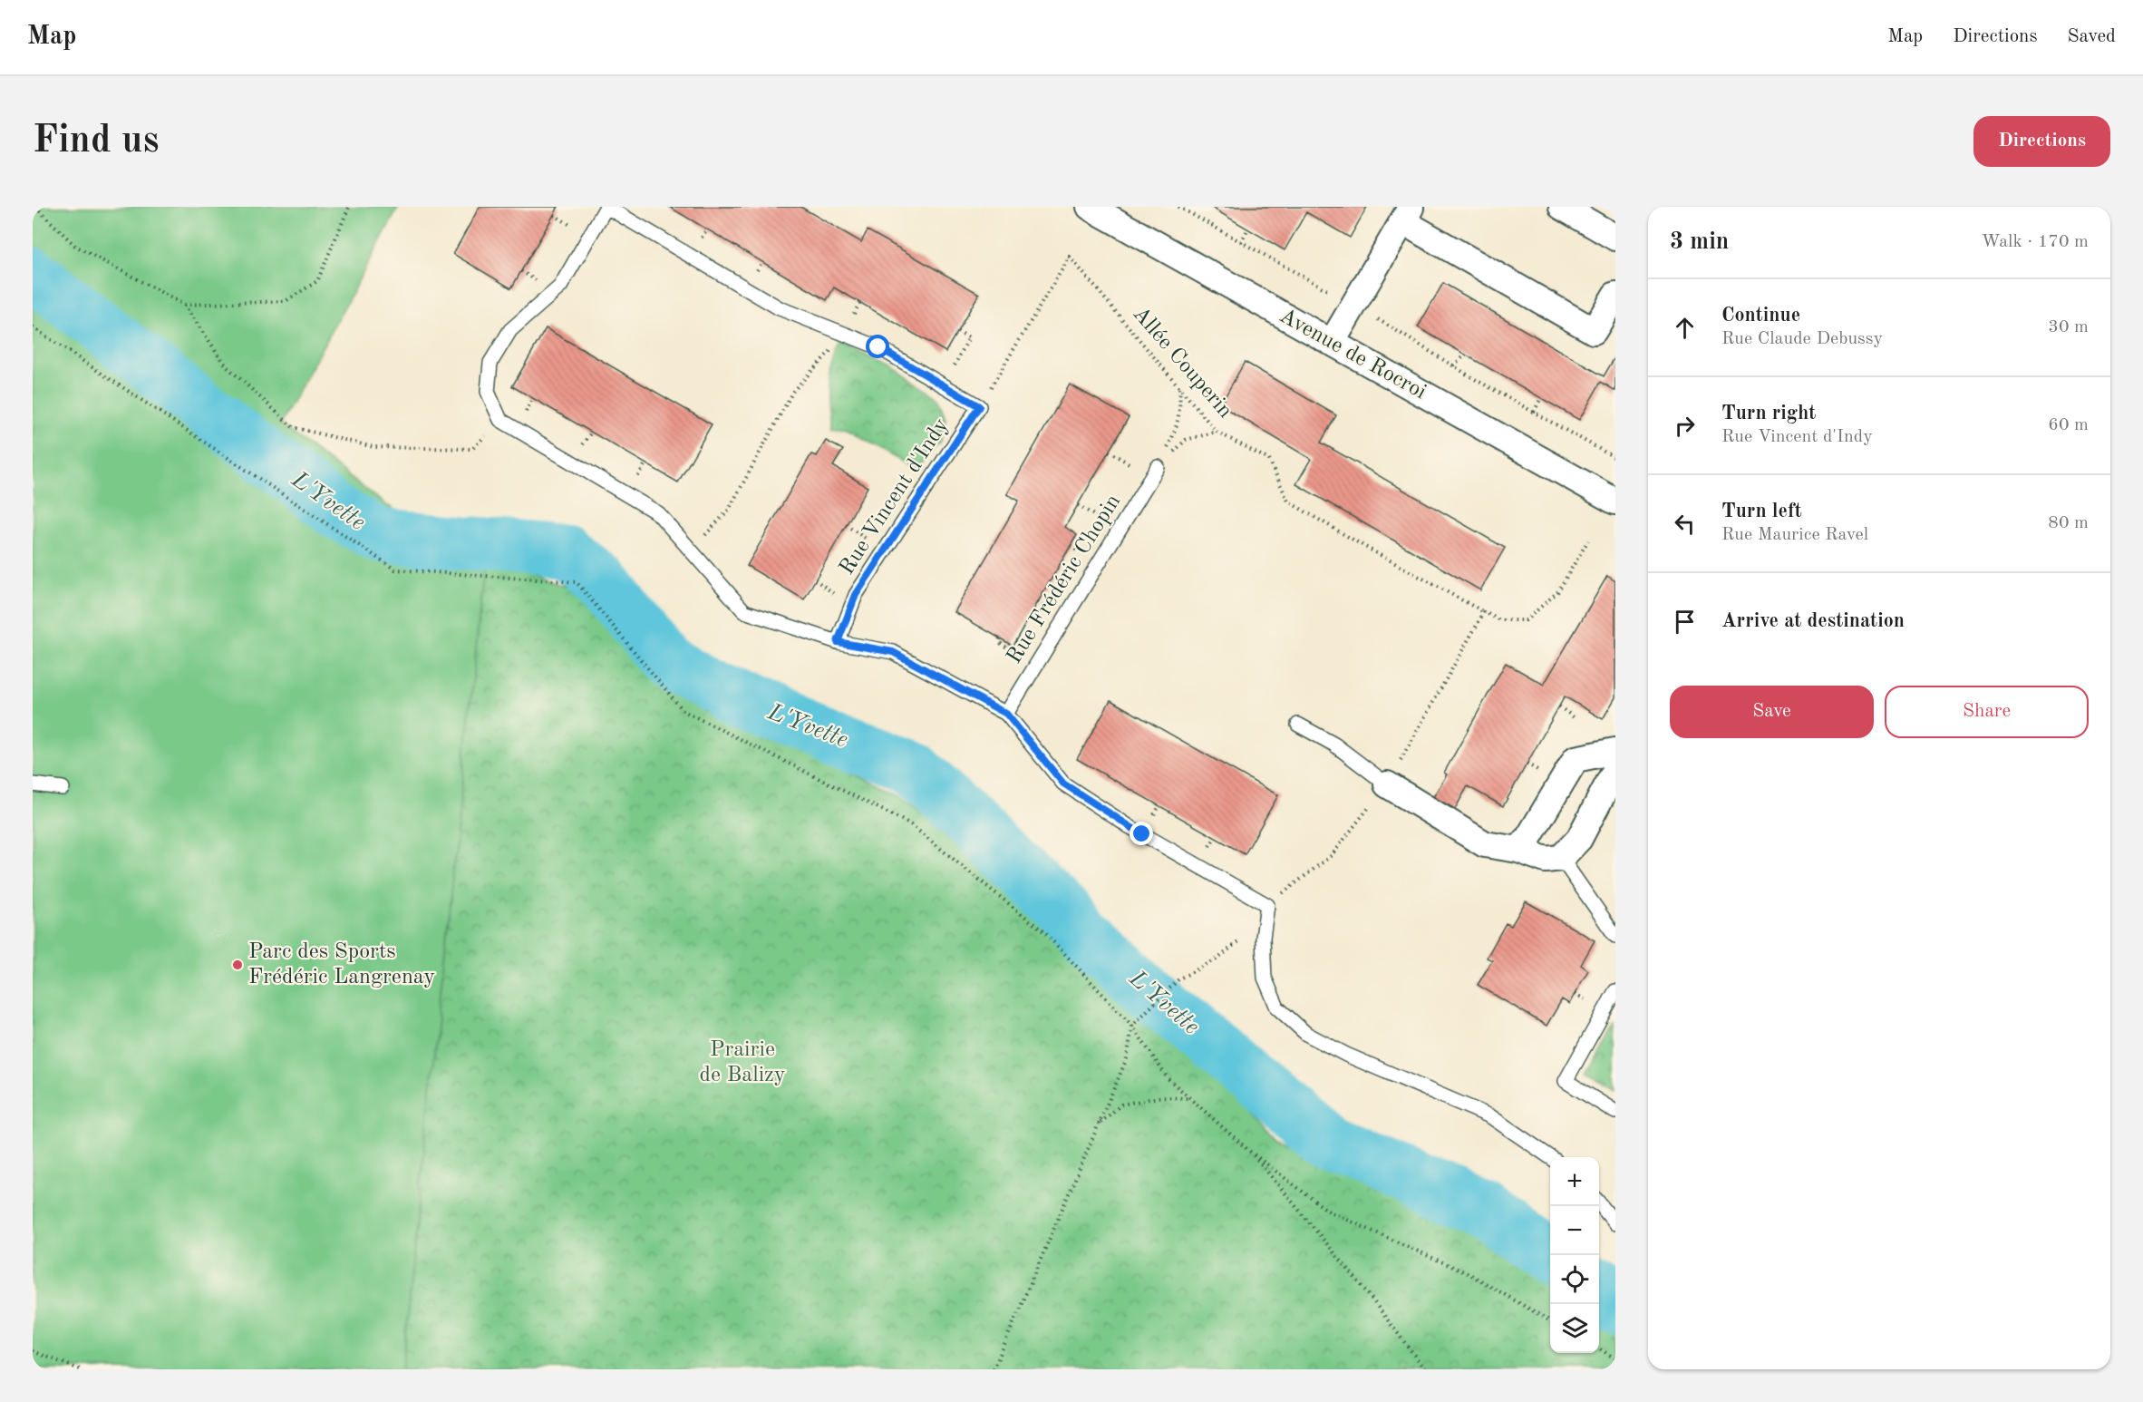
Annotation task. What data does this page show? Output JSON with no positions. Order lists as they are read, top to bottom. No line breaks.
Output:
{"streets":{"street":["Avenue de Rocroi"],"lane":["Rue Vincent d'Indy","Rue Frédéric Chopin"],"path":["Allée Couperin"]},"crossings":[["Allée Couperin","Rue Vincent d'Indy"]],"water":["L'Yvette"],"parks":["Prairie de Balizy"],"places":["Parc des Sports Frédéric Langrenay"],"page":{"header":"Map","nav":["Map","Directions","Saved"],"buttons":["Directions",["Save","Share"]],"title":"Find us","heading":["3 min","Walk · 170 m"],"list":[["Continue","Rue Claude Debussy","30 m"],["Turn right","Rue Vincent d'Indy","60 m"],["Turn left","Rue Maurice Ravel","80 m"],"Arrive at destination"],"map_buttons":["+","−"]}}
